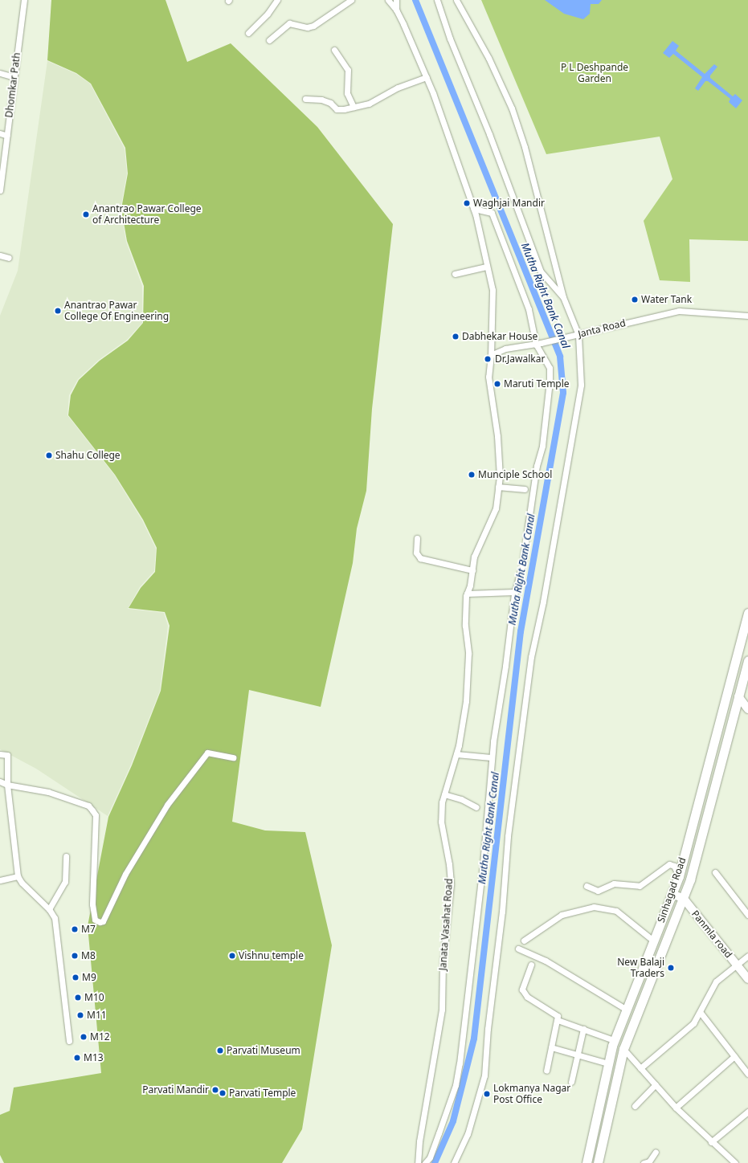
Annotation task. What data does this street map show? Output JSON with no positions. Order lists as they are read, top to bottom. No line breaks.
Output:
{"streets":{"main road":["Sinhagad Road"],"street":["Dhomkar Path","Janta Road","Janata Vasahat Road","Panmla road"]},"crossings":[["Sinhagad Road","Panmla road"]],"water":["Mutha Right Bank Canal"],"parks":["P L Deshpande Garden"],"places":["Waghjai Mandir","Anantrao Pawar College of Architecture","Water Tank","Anantrao Pawar College Of Engineering","Dabhekar House","Dr.Jawalkar","Maruti Temple","Shahu College","Munciple School","M7","M8","Vishnu temple","New Balaji Traders","M9","M10","M11","M12","Parvati Museum","M13","Parvati Mandir","Parvati Temple","Lokmanya Nagar Post Office"]}
